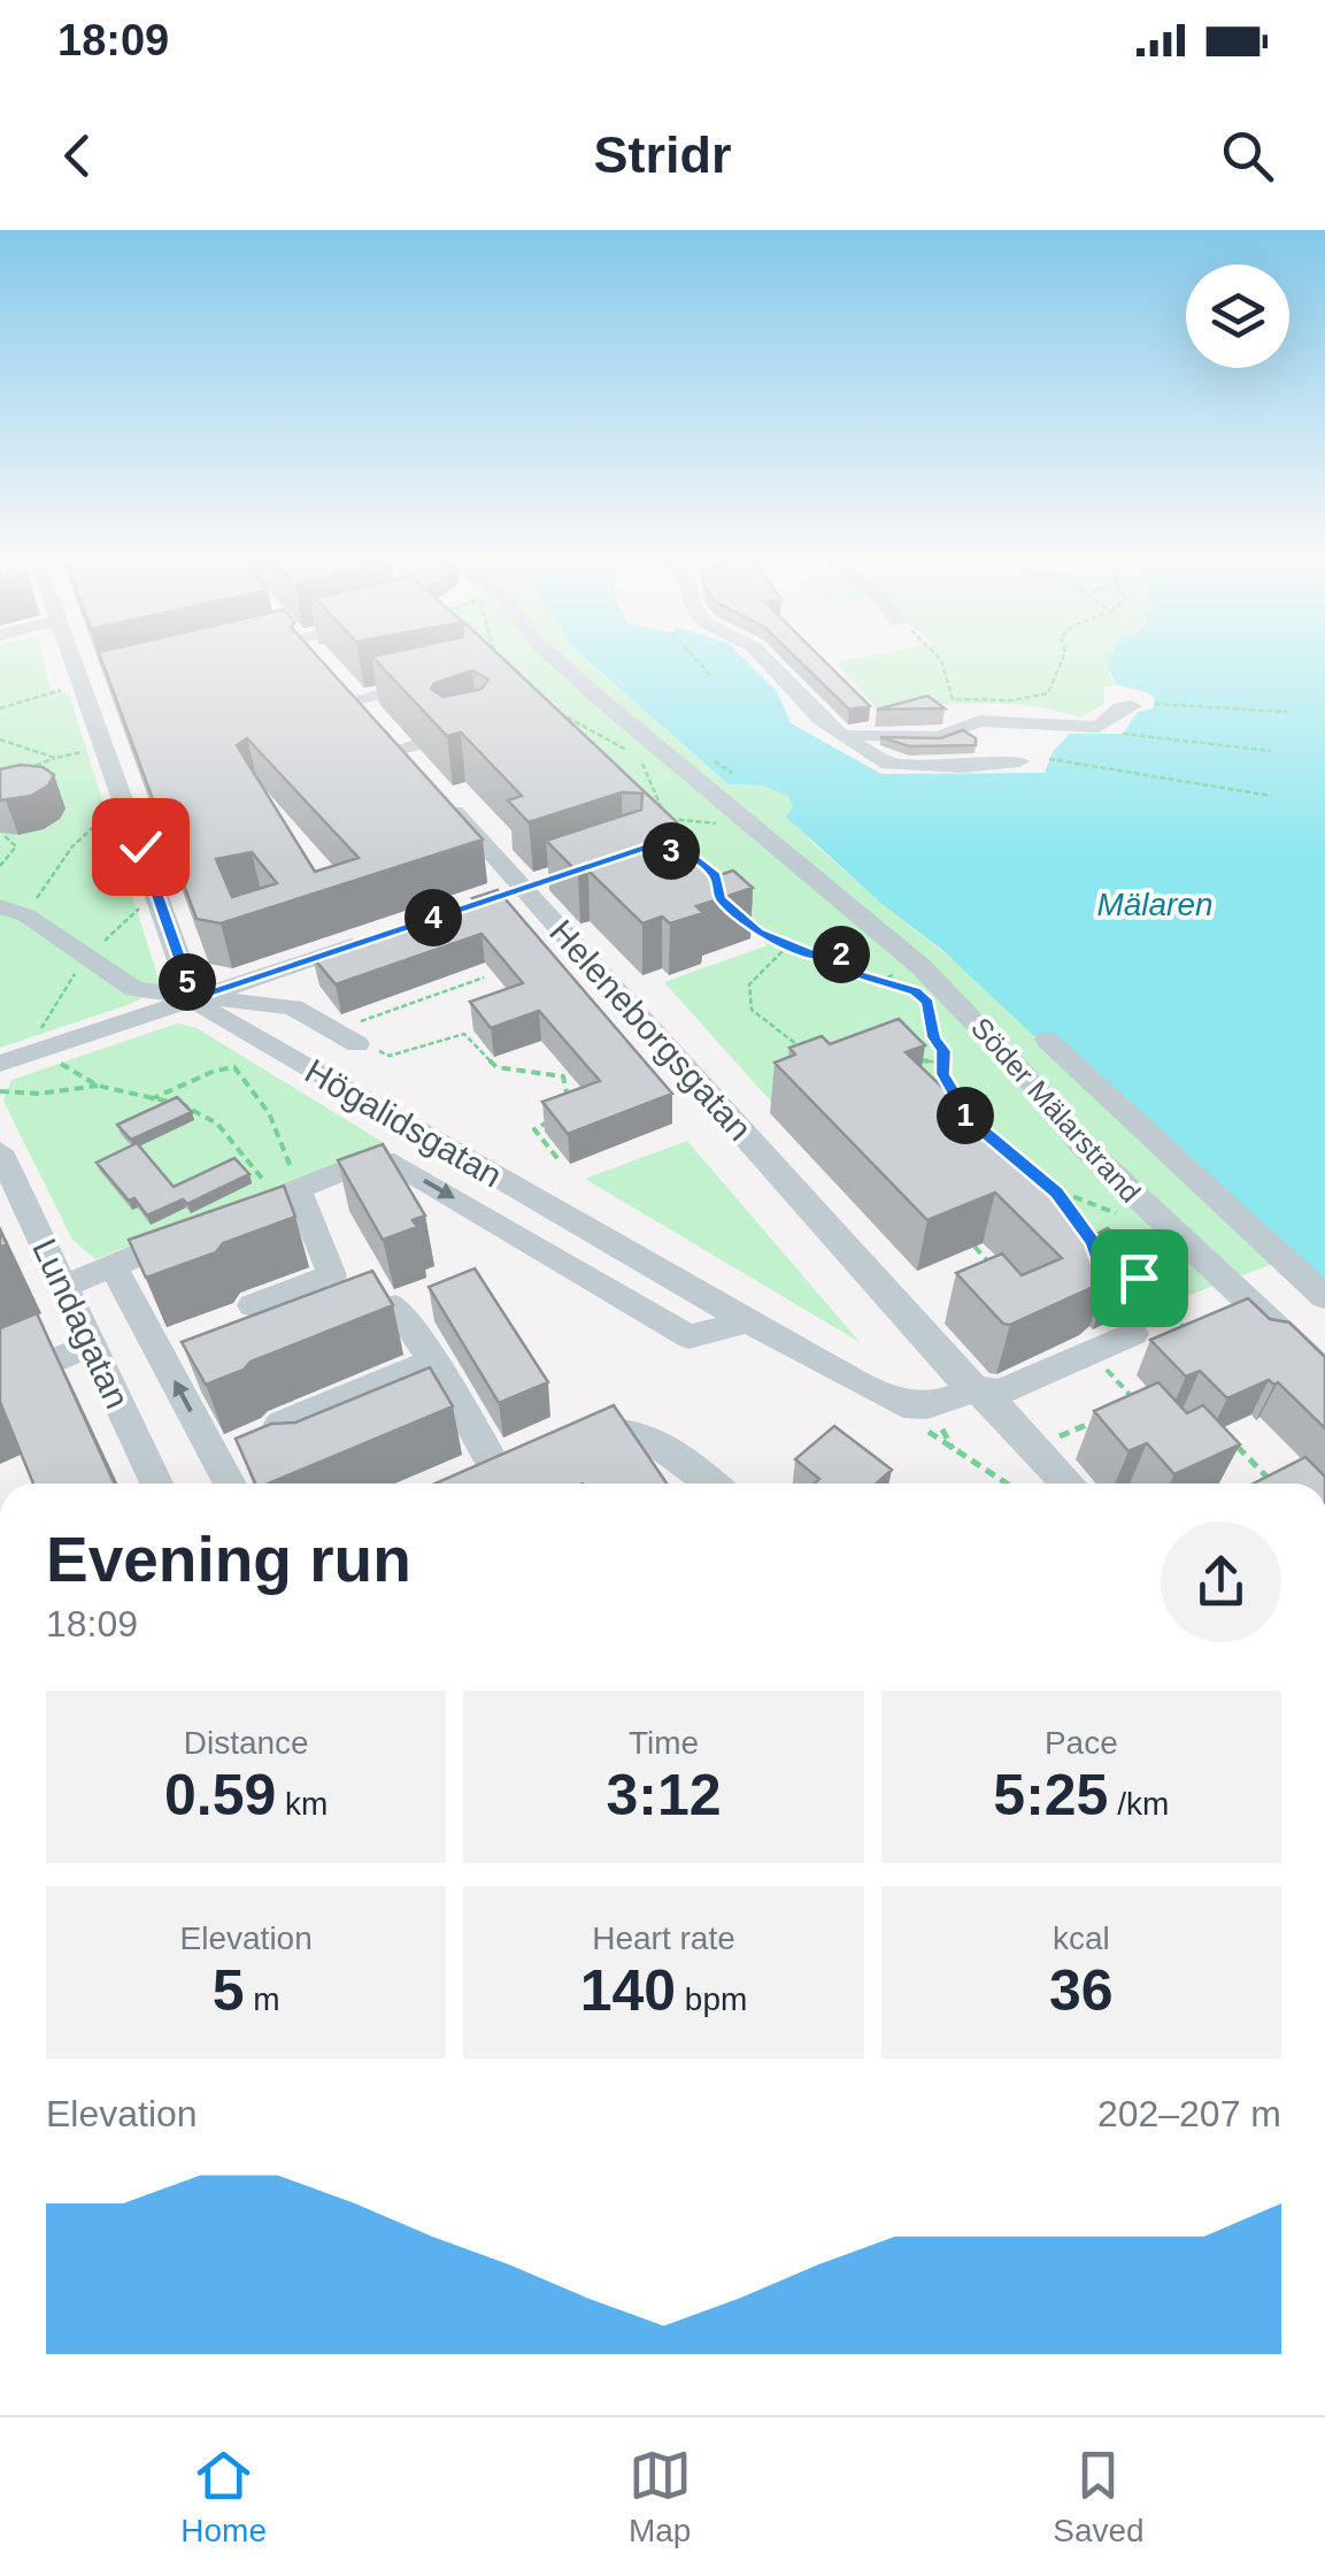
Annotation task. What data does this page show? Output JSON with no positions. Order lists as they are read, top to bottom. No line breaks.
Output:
{"streets":{"street":["Heleneborgsgatan","Söder Mälarstrand","Högalidsgatan","Lundagatan"]},"water":["Mälaren"],"page":{"status":"18:09","header":"Stridr","pins":["3","4","2","5","1"],"heading":["Evening run","18:09"],"stats":[["Distance","0.59 km"],["Time","3:12"],["Pace","5:25 /km"],["Elevation","5 m"],["Heart rate","140 bpm"],["kcal","36"]],"chart":["Elevation","202–207 m"],"tabs":["Home","Map","Saved"]}}
